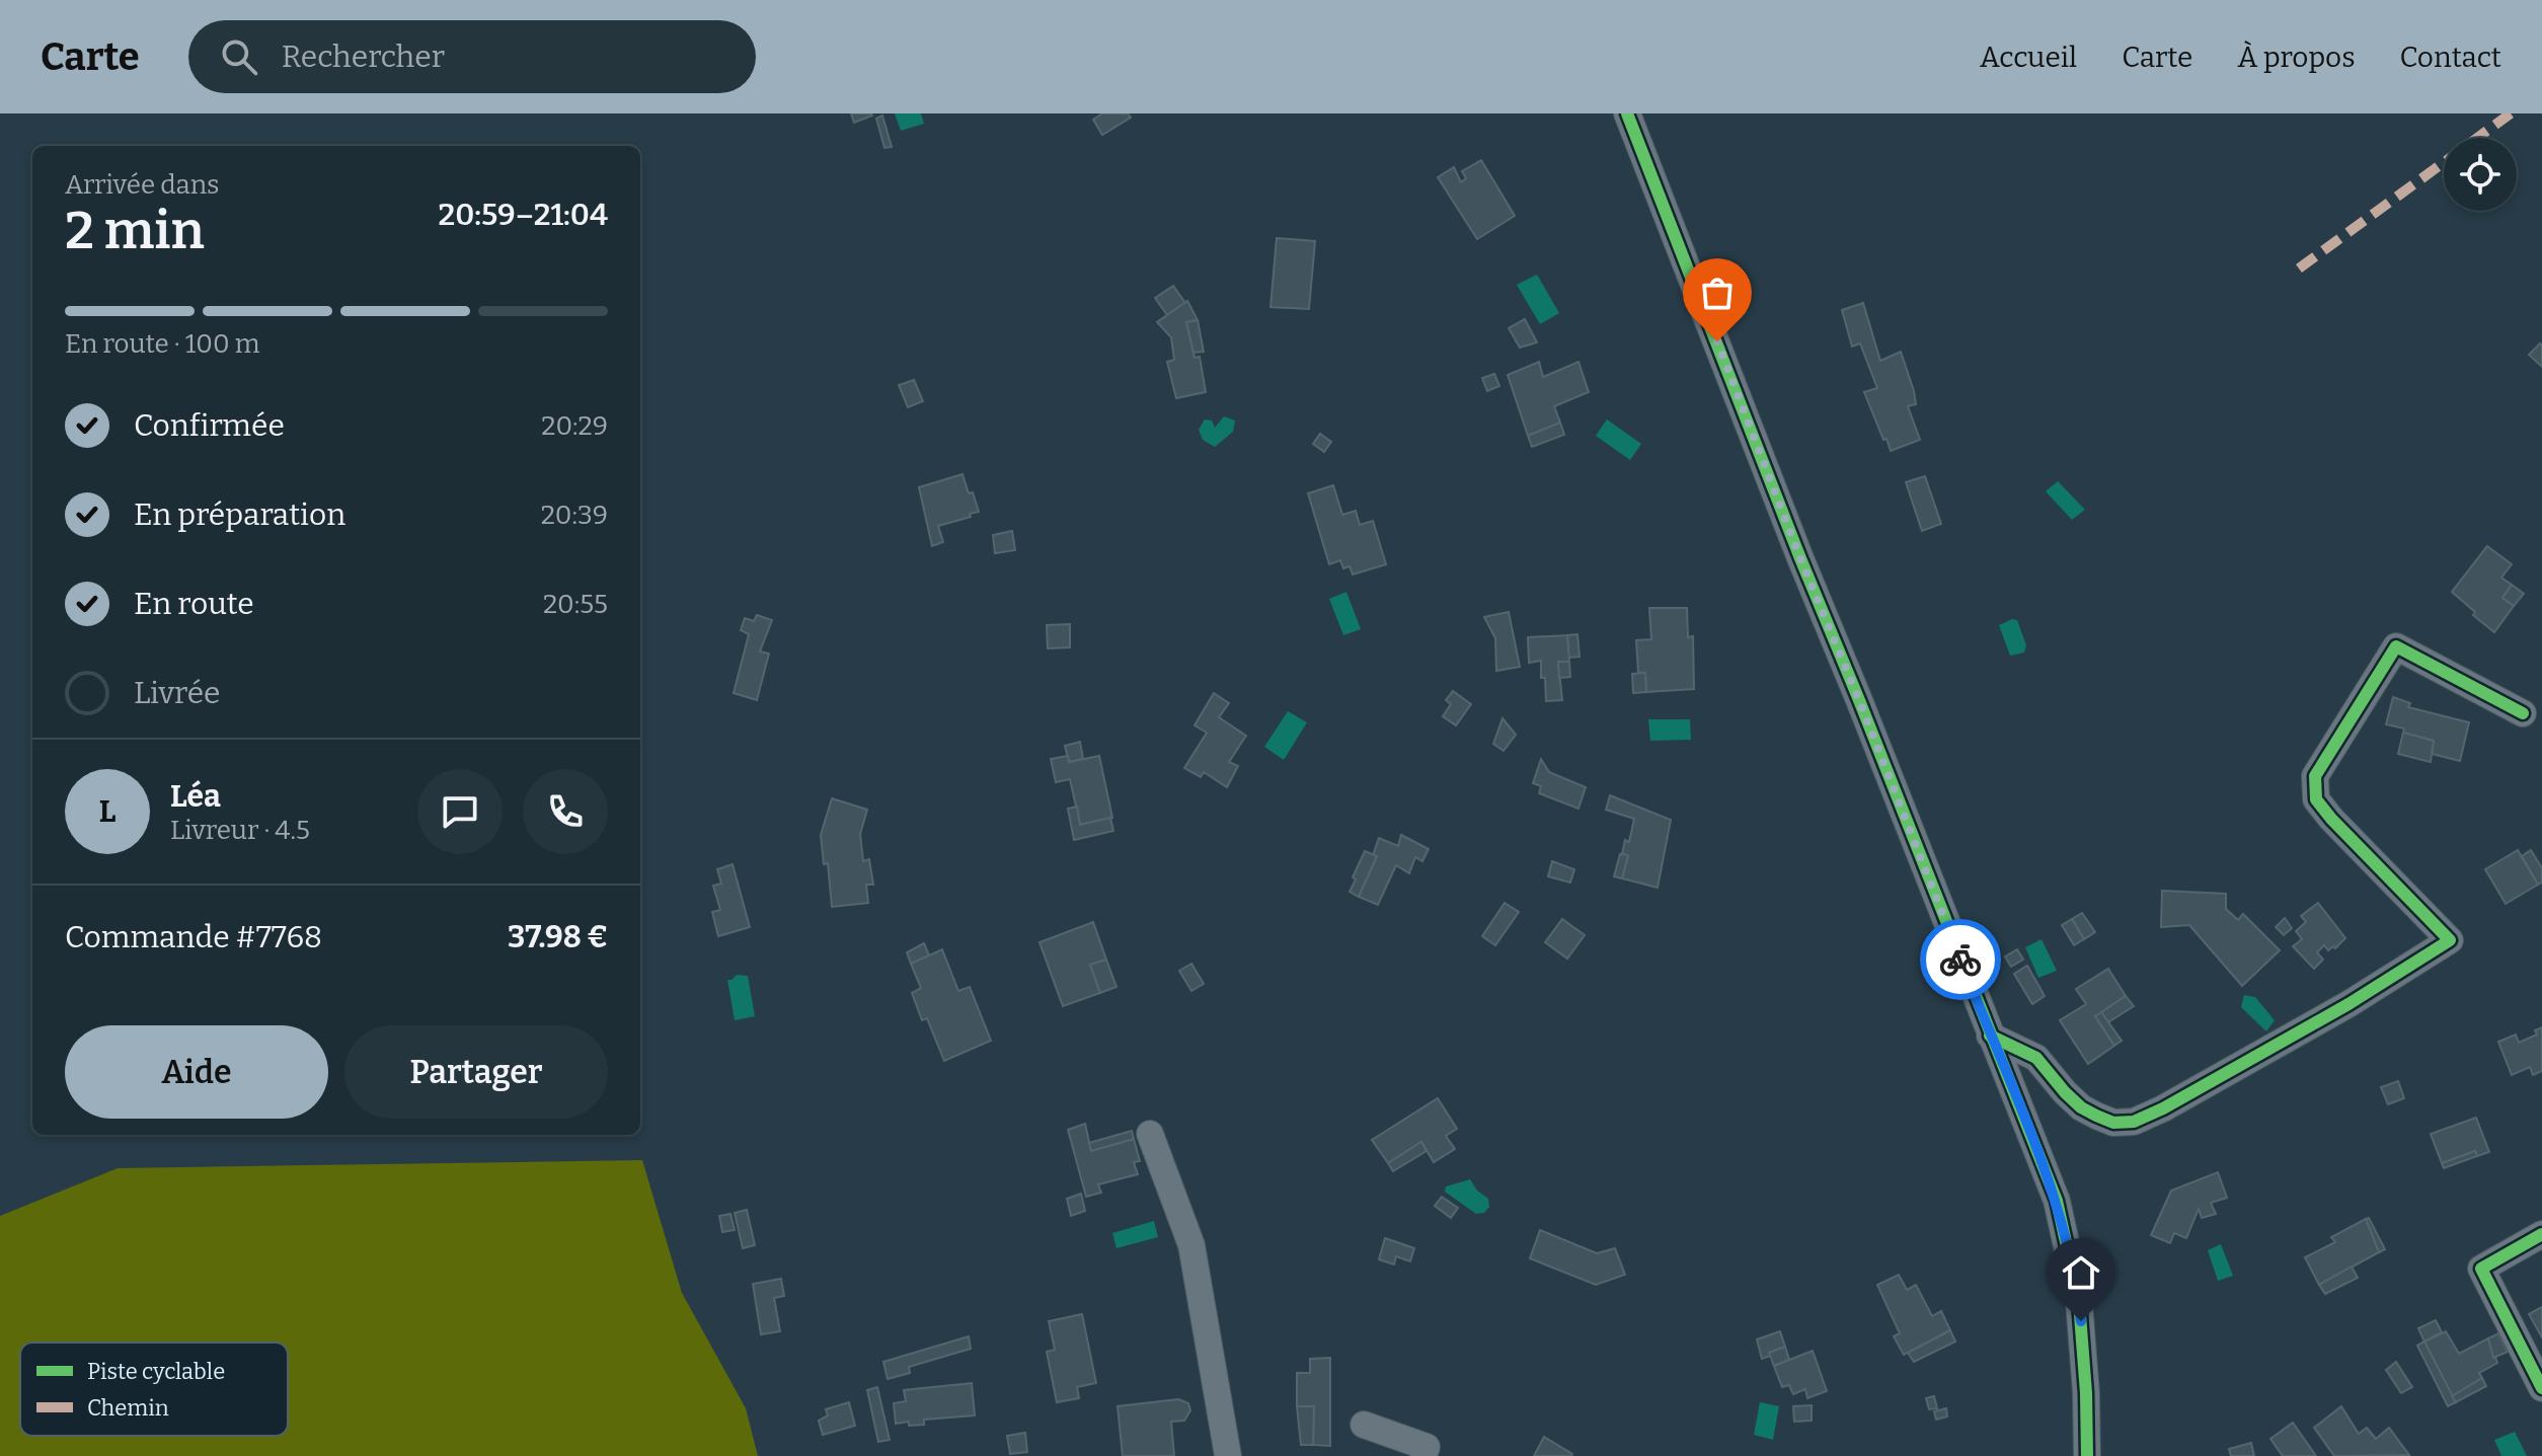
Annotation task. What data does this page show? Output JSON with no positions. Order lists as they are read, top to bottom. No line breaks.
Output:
{"legend":["Piste cyclable","Chemin"],"page":{"header":"Carte","search":"Rechercher","nav":["Accueil","Carte","À propos","Contact"],"heading":["2 min","Arrivée dans","20:59–21:04"],"panel":["Léa","Livreur · 4.5","Commande #7768","37.98 €"],"bar":"En route · 100 m","list":[["Confirmée","20:29"],["En préparation","20:39"],["En route","20:55"],"Livrée"],"round":"L","buttons":["Aide","Partager"]}}
